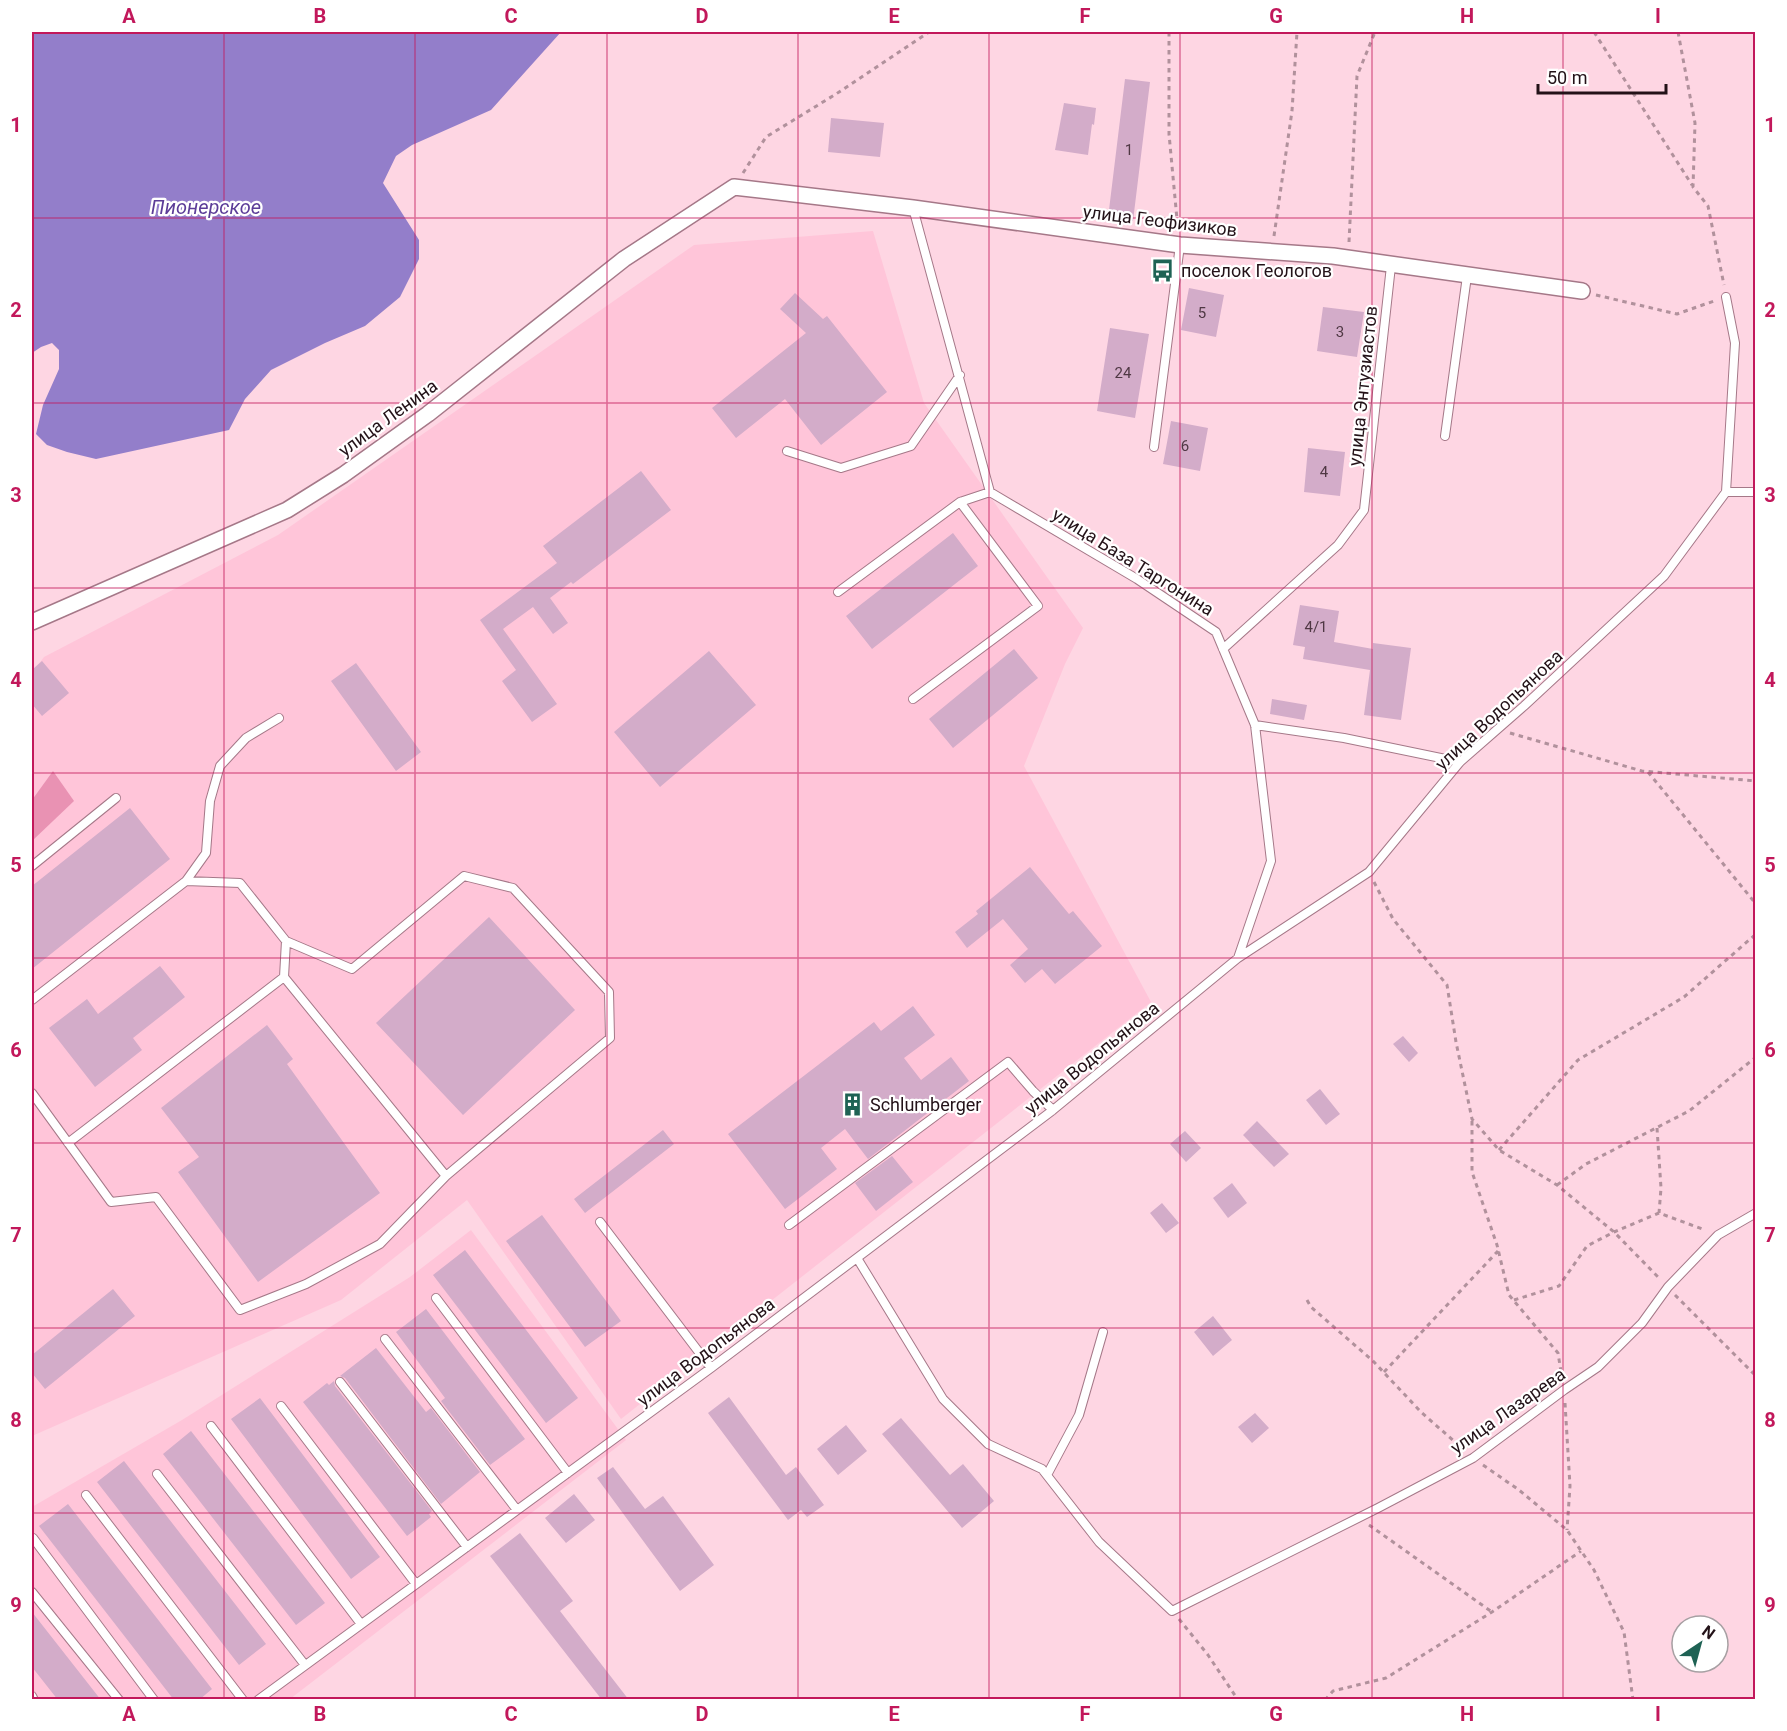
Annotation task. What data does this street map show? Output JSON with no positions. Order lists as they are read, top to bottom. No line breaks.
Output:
{"streets":{"street":["улица Геофизиков","улица Ленина"],"lane":["улица Энтузиастов","улица База Таргонина","улица Водопьянова","улица Лазарева"]},"crossings":[["улица Геофизиков","улица Энтузиастов"],["улица Геофизиков","улица Ленина"],["улица Энтузиастов","улица База Таргонина"],["улица База Таргонина","улица Водопьянова"]],"water":["Пионерское"],"places":{"bus stop":["поселок Геологов"],"building":["Schlumberger"]},"house_numbers":["1","5","3","24","6","4","4/1"],"scale_bar":"50 m","north":"top right","grid":{"columns":["A","B","C","D","E","F","G","H","I"],"rows":["1","2","3","4","5","6","7","8","9"]}}
